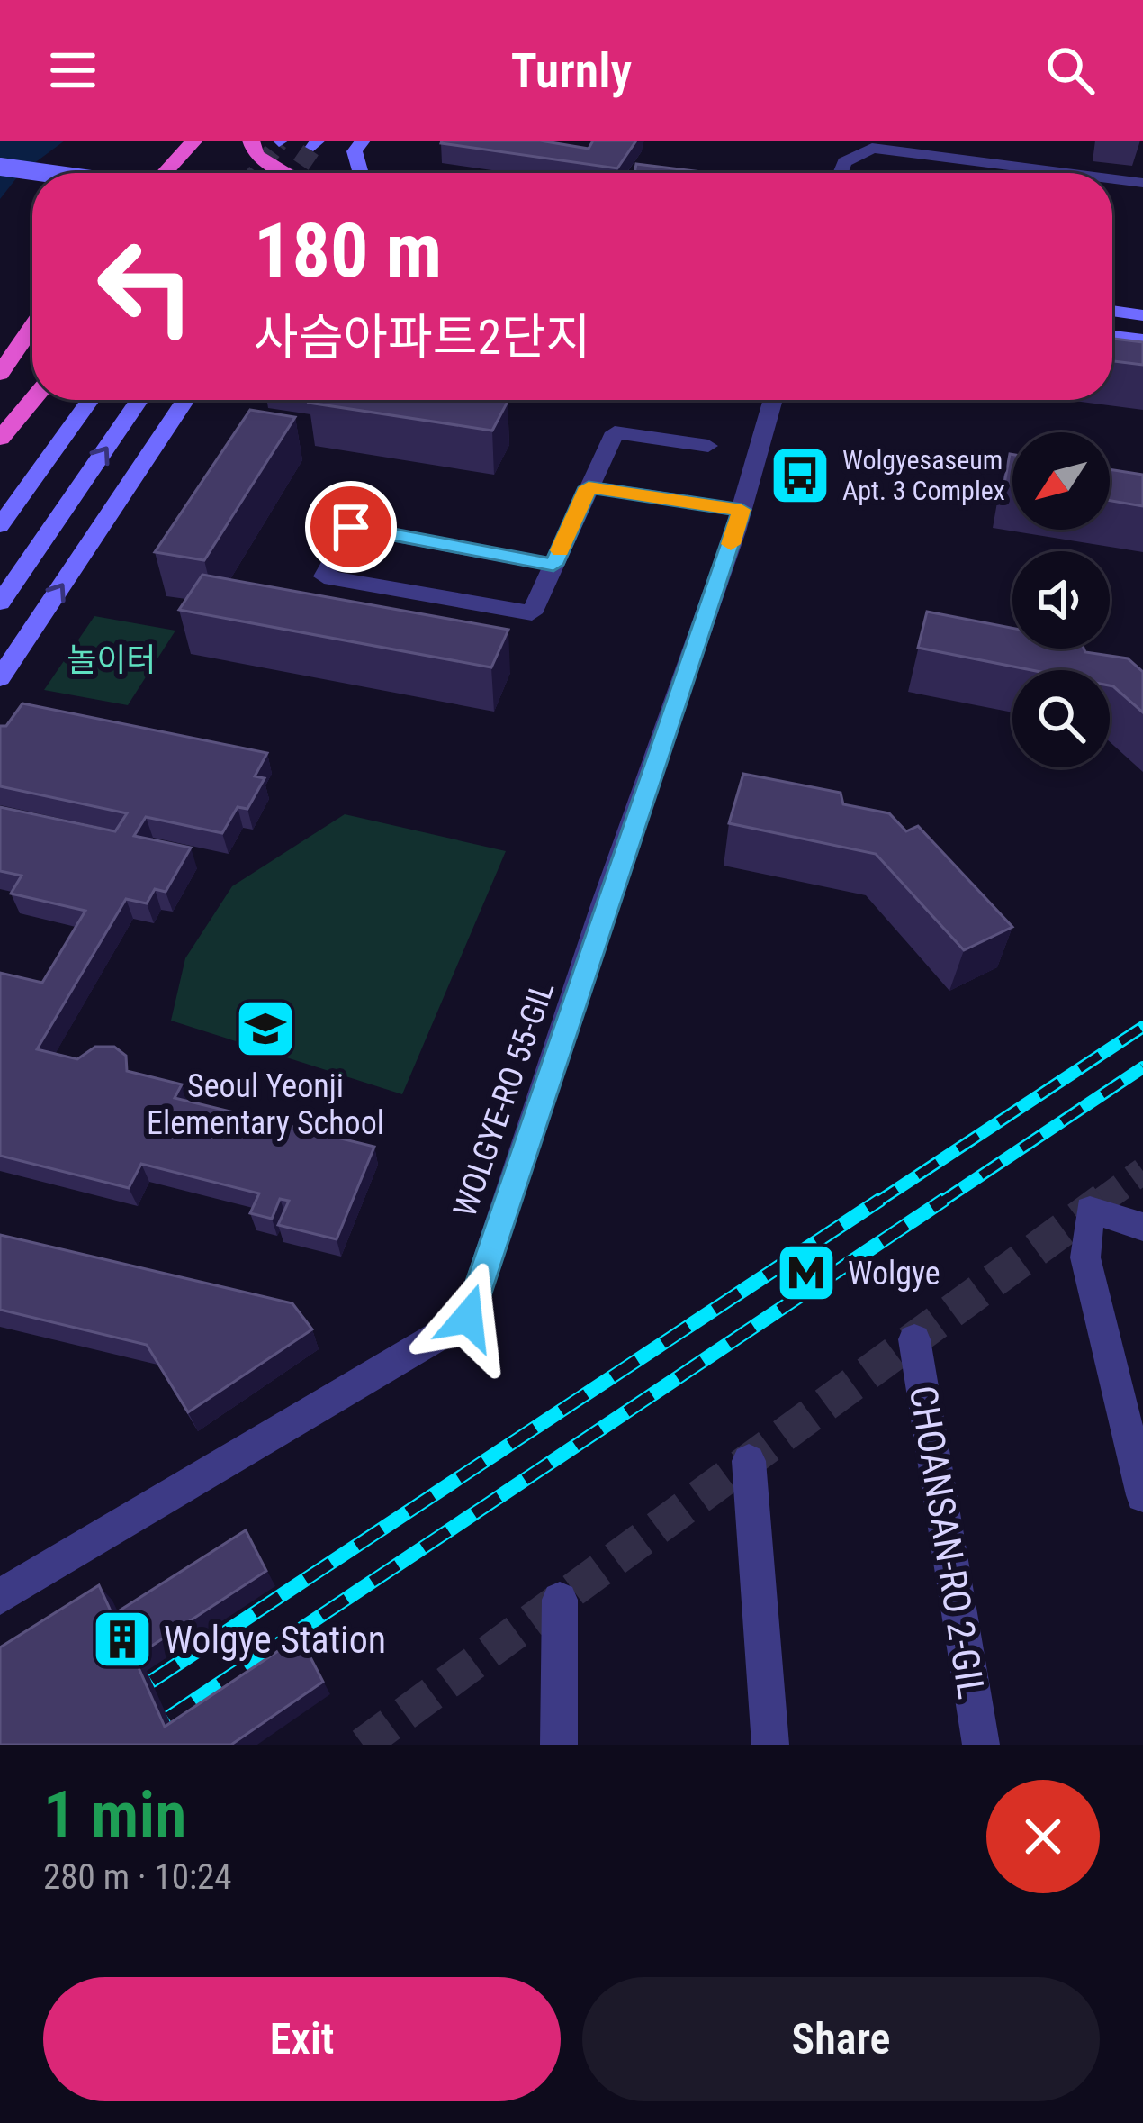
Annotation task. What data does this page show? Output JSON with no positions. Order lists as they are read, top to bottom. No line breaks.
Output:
{"streets":{"street":["WOLGYE-RO 55-GIL","CHOANSAN-RO 2-GIL"]},"parks":["놀이터"],"places":{"bus stop":["Wolgyesaseum Apt. 3 Complex"],"school or university":["Seoul Yeonji Elementary School"],"metro station":["Wolgye"],"building":["Wolgye Station"]},"north":"bottom left","page":{"header":"Turnly","turn":["180 m","사슴아파트2단지"],"heading":["1 min","280 m · 10:24"],"buttons":["Exit","Share"]}}
